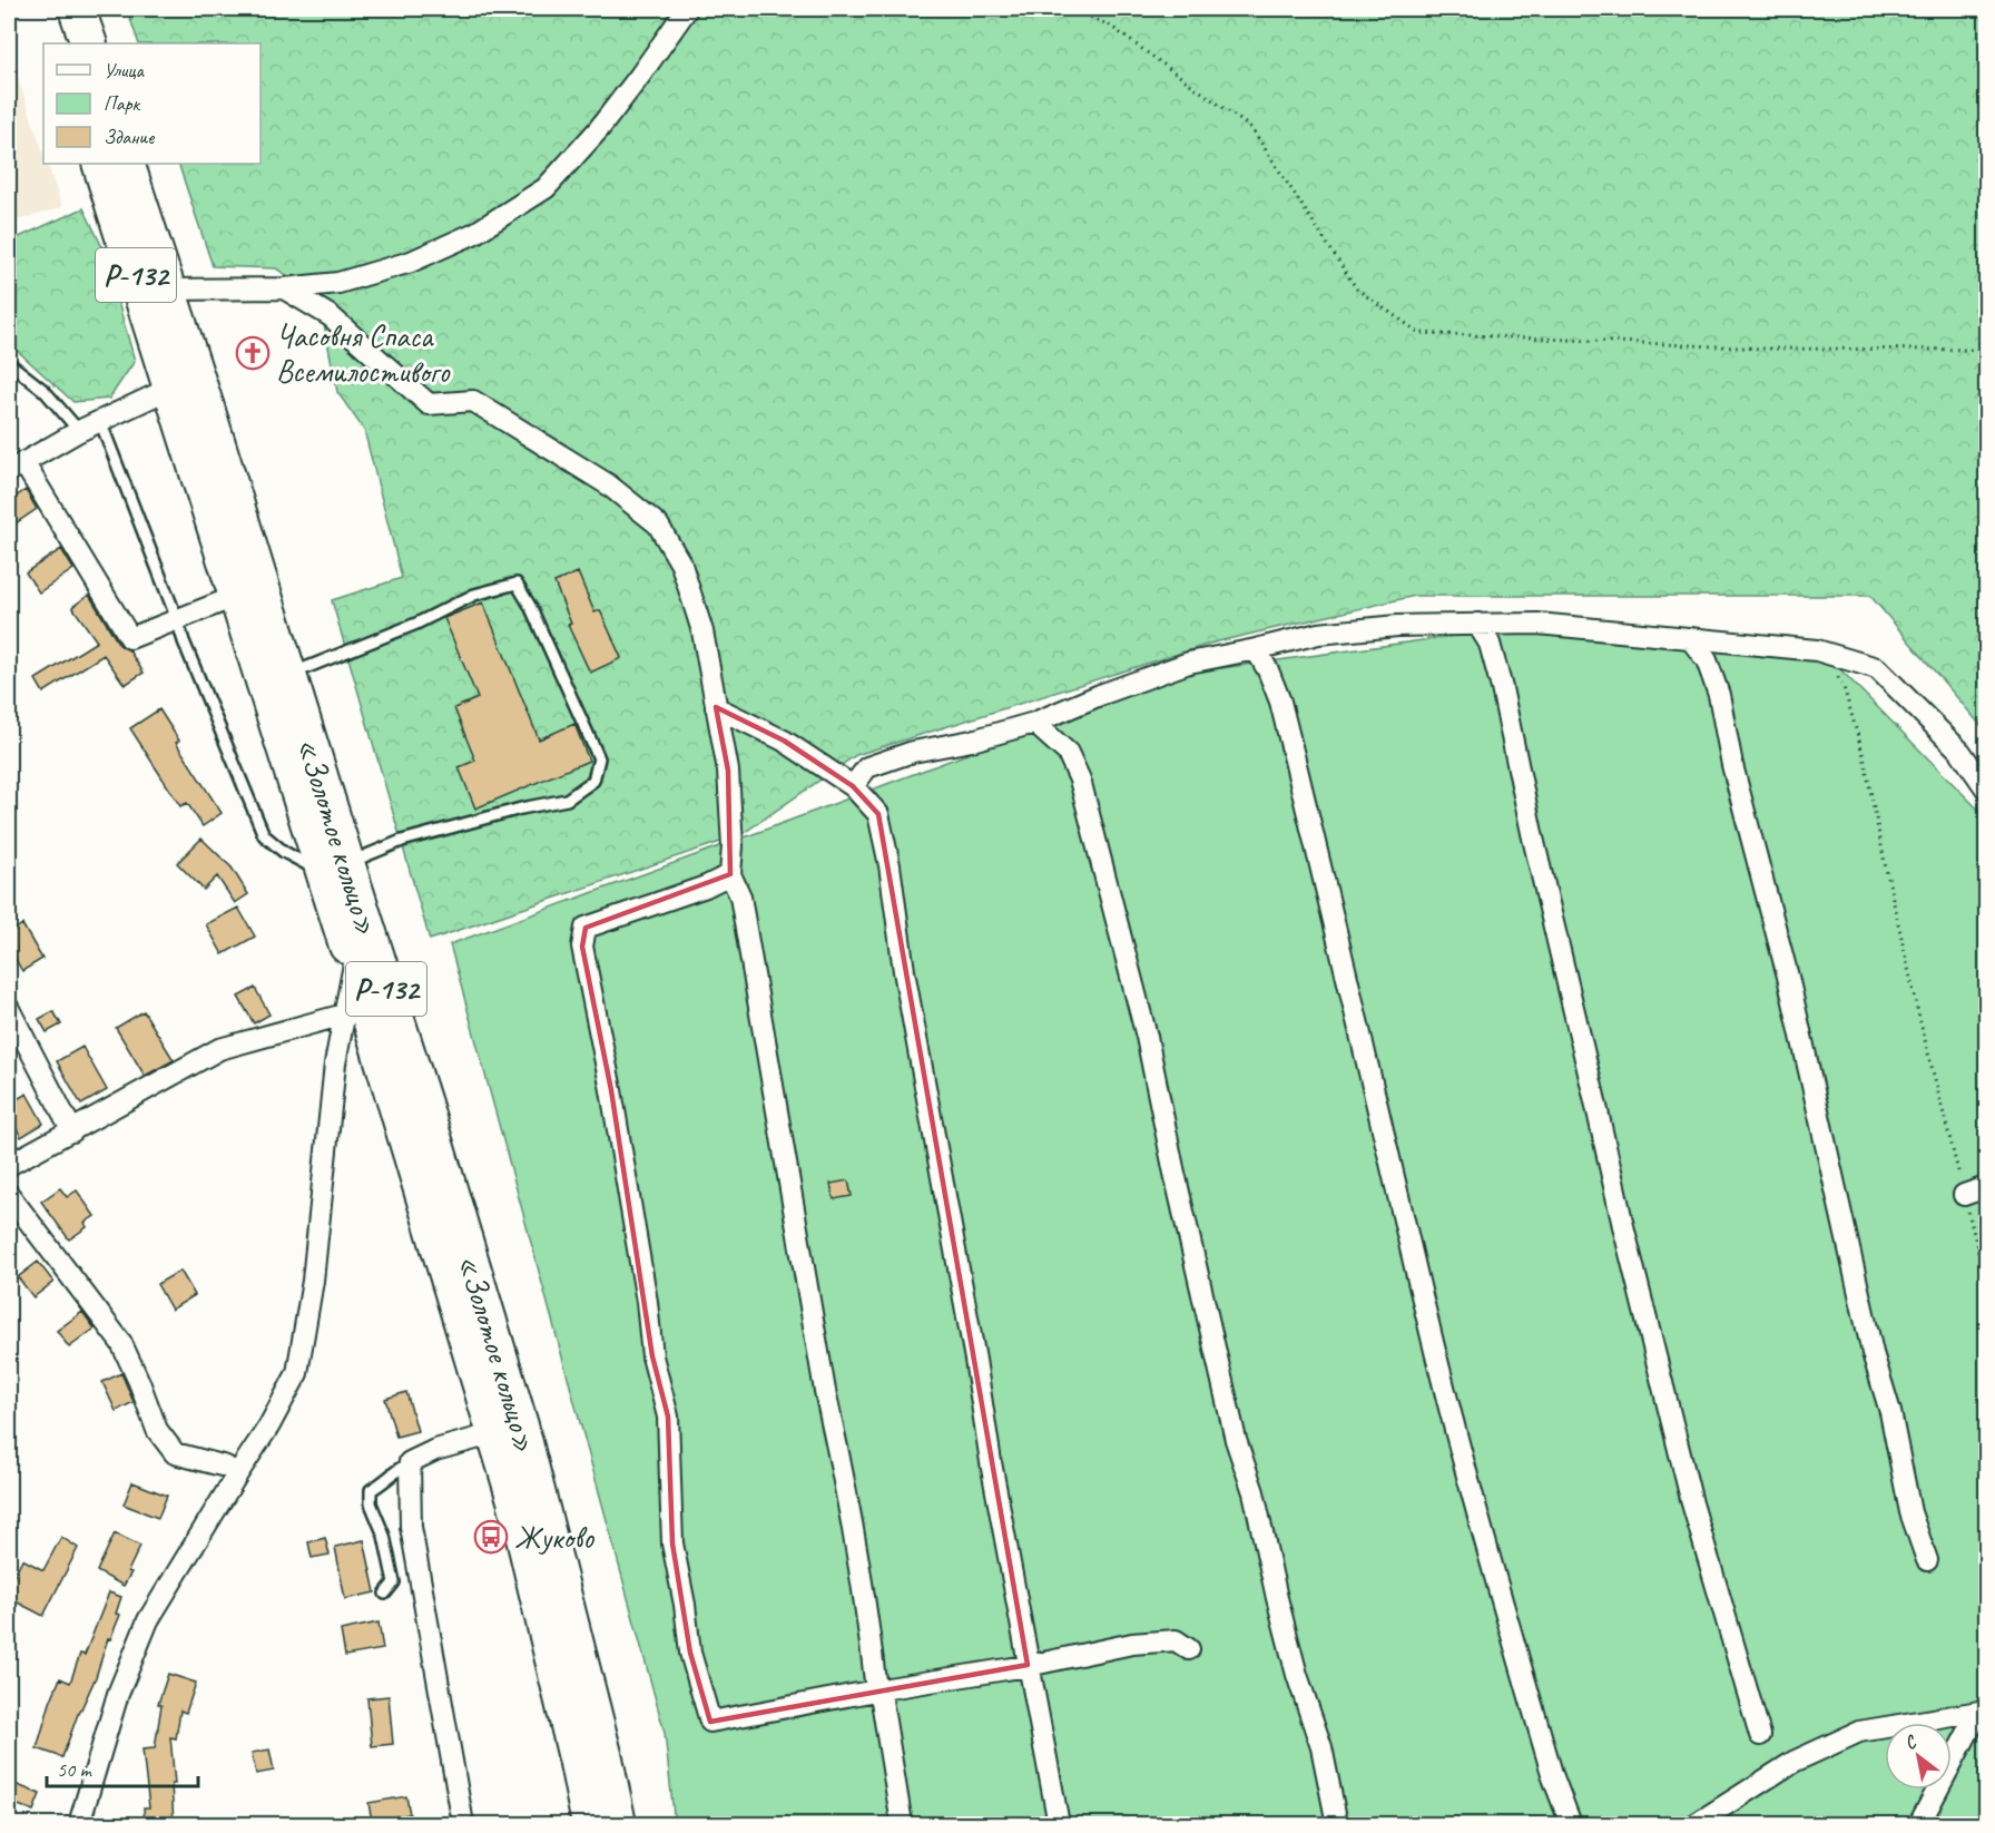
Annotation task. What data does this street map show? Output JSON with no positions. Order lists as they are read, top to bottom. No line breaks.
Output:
{"streets":{"highway":["Р-132","«Золотое кольцо»"]},"places":{"church":["Часовня Спаса Всемилостивого"],"bus stop":["Жуково"]},"legend":["Улица","Парк","Здание"],"scale_bar":"50 m","north":"top left"}
